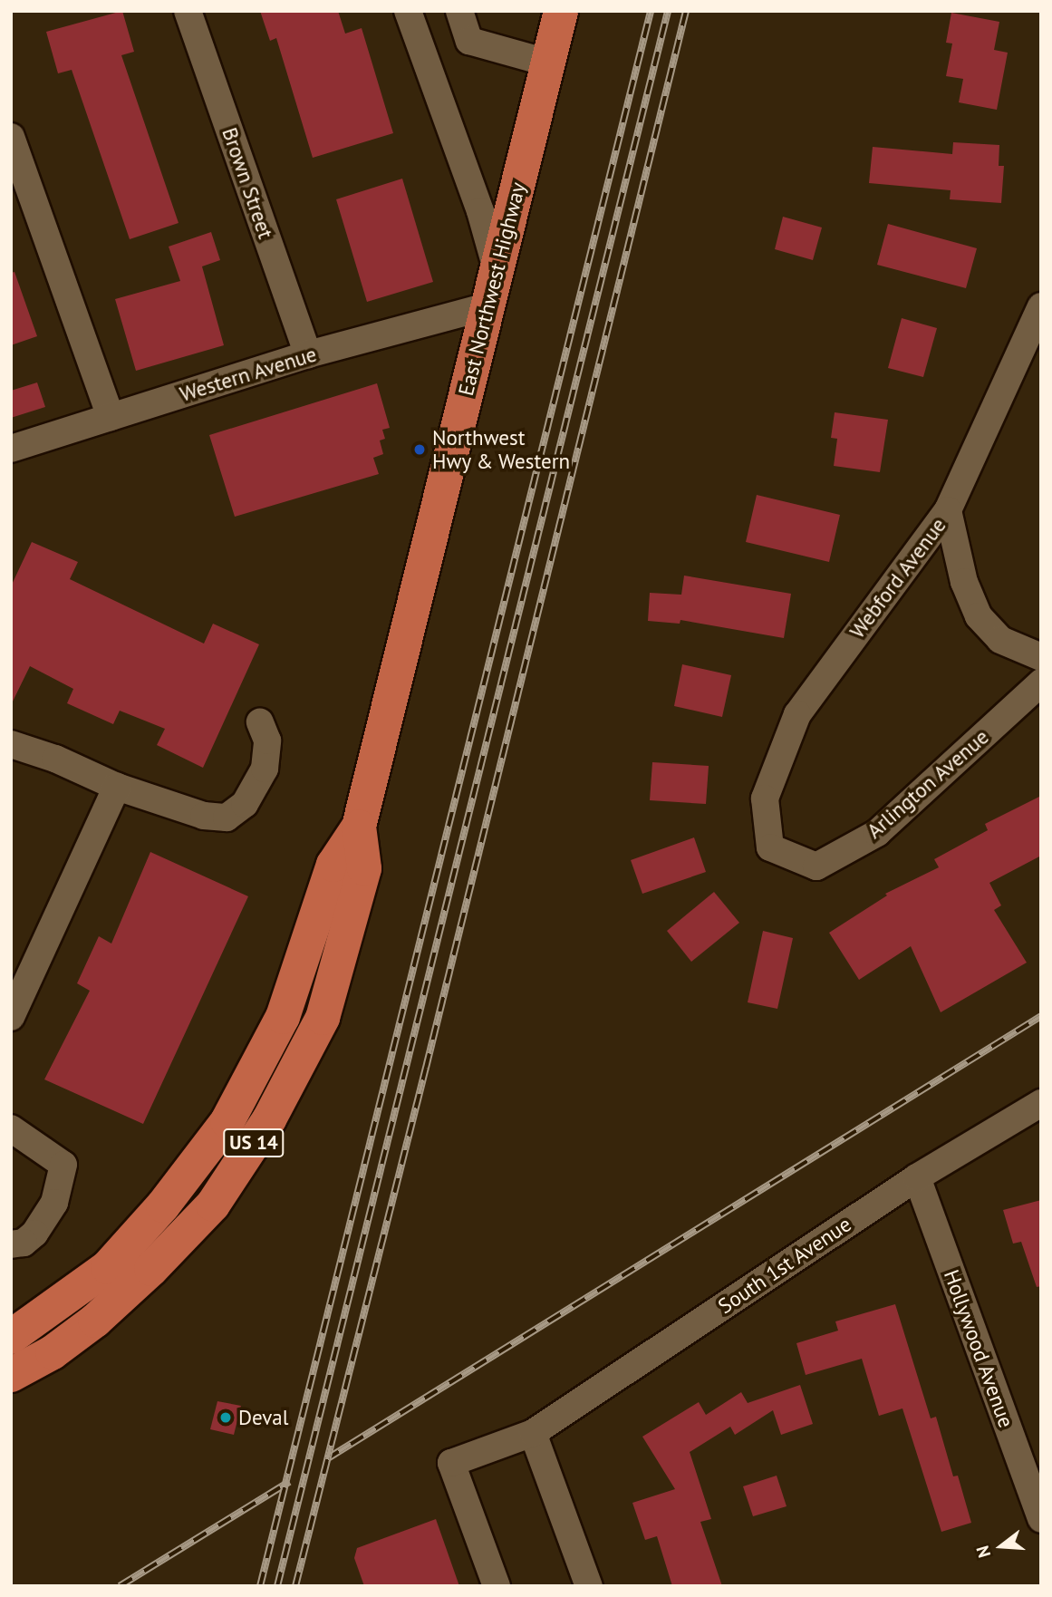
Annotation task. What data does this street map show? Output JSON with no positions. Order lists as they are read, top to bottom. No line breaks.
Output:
{"streets":{"main road":["East Northwest Highway","US 14"],"street":["Brown Street","Western Avenue","Webford Avenue","Arlington Avenue","South 1st Avenue","Hollywood Avenue"]},"crossings":[["Brown Street","Western Avenue"],["East Northwest Highway","Western Avenue"],["Webford Avenue","Arlington Avenue"],["South 1st Avenue","Hollywood Avenue"]],"places":["Northwest Hwy & Western","Deval"],"north":"left"}
